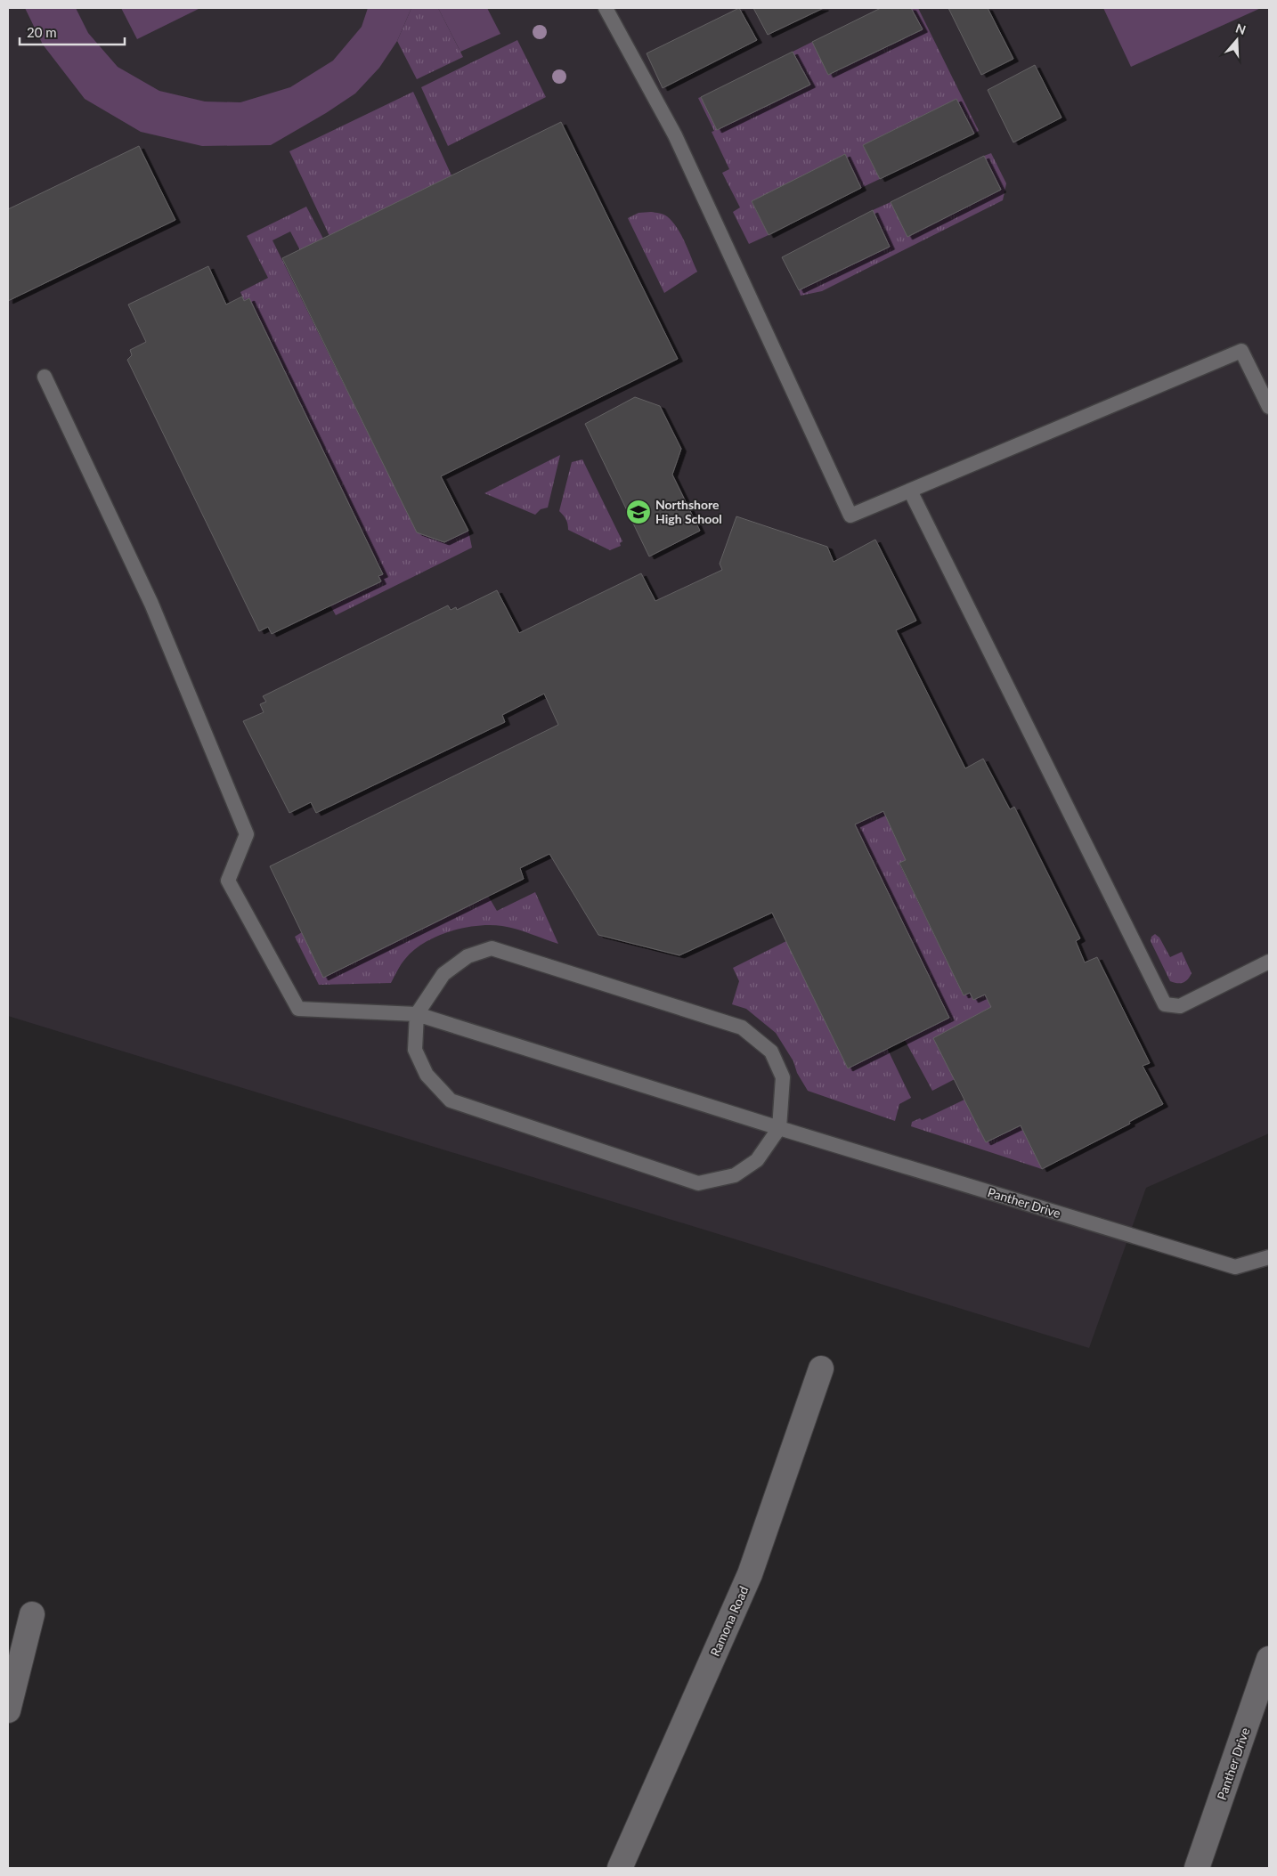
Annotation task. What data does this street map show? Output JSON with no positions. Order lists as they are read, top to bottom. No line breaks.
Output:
{"streets":{"street":["Panther Drive","Ramona Road"]},"places":{"school or university":["Northshore High School"]},"scale_bar":"20 m","north":"top"}
